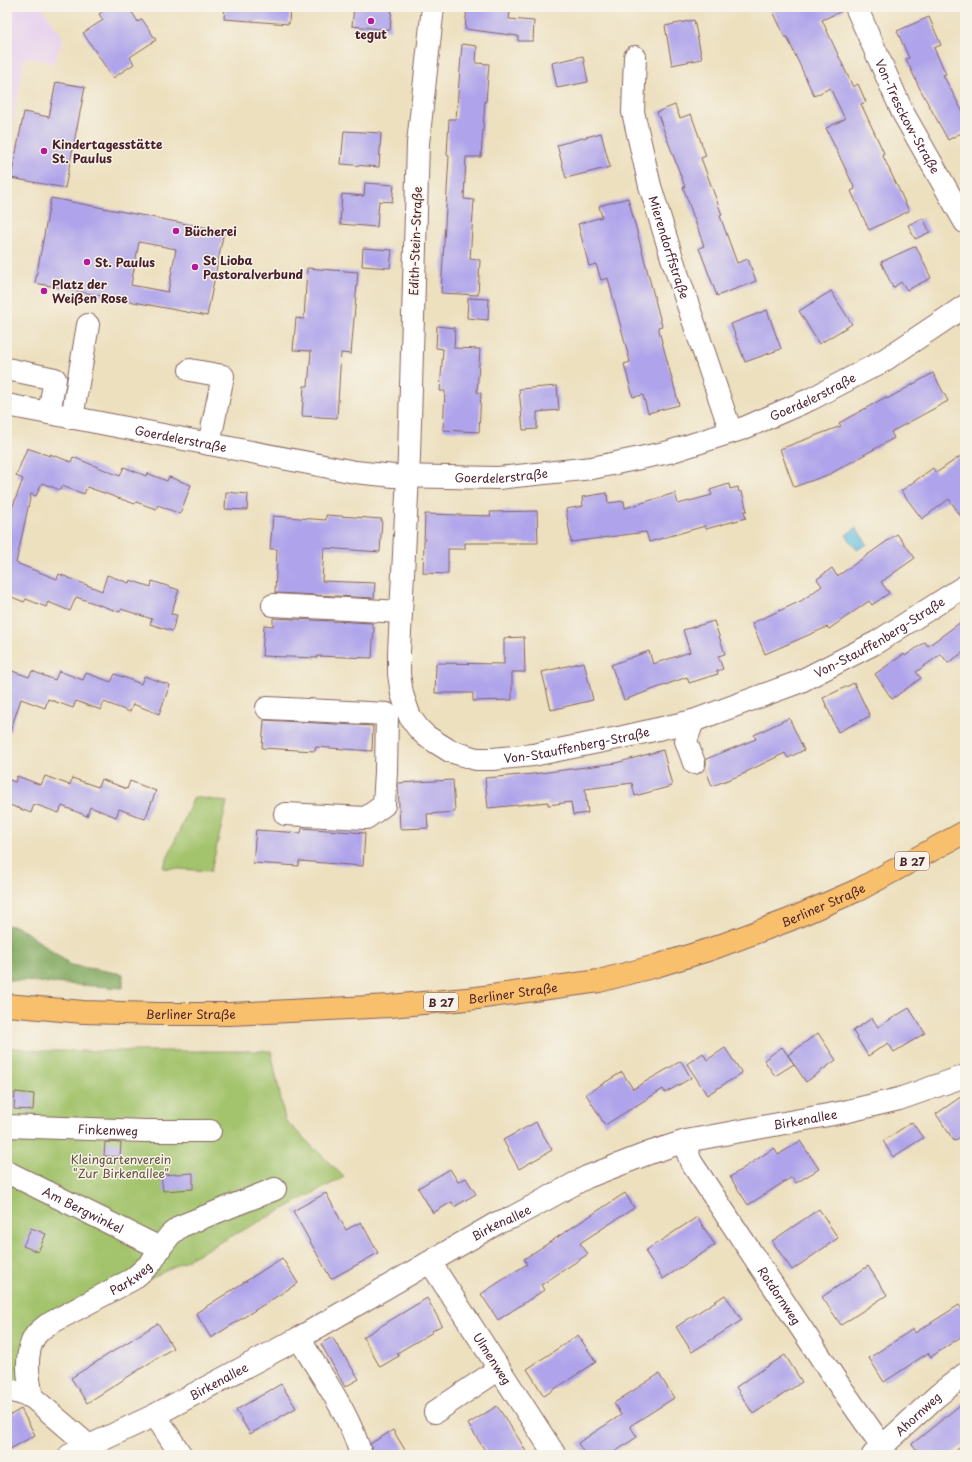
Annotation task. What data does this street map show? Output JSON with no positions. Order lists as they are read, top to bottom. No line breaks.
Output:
{"streets":{"highway":["B 27","Berliner Straße"],"street":["Von-Tresckow-Straße","Edith-Stein-Straße","Mierendorffstraße","Goerdelerstraße","Von-Stauffenberg-Straße","Birkenallee","Finkenweg","Am Bergwinkel","Parkweg","Rotdornweg","Ulmenweg","Ahornweg"]},"crossings":[["Edith-Stein-Straße","Goerdelerstraße"],["Edith-Stein-Straße","Von-Stauffenberg-Straße"],["Mierendorffstraße","Goerdelerstraße"],["Goerdelerstraße","Von-Stauffenberg-Straße"],["Birkenallee","Rotdornweg"],["Birkenallee","Ulmenweg"],["Am Bergwinkel","Parkweg"],["Rotdornweg","Ahornweg"]],"parks":["Kleingartenverein \"Zur Birkenallee\""],"places":["tegut","Kindertagesstätte St. Paulus","Bücherei","St. Paulus","St Lioba Pastoralverbund","Platz der Weißen Rose"]}
